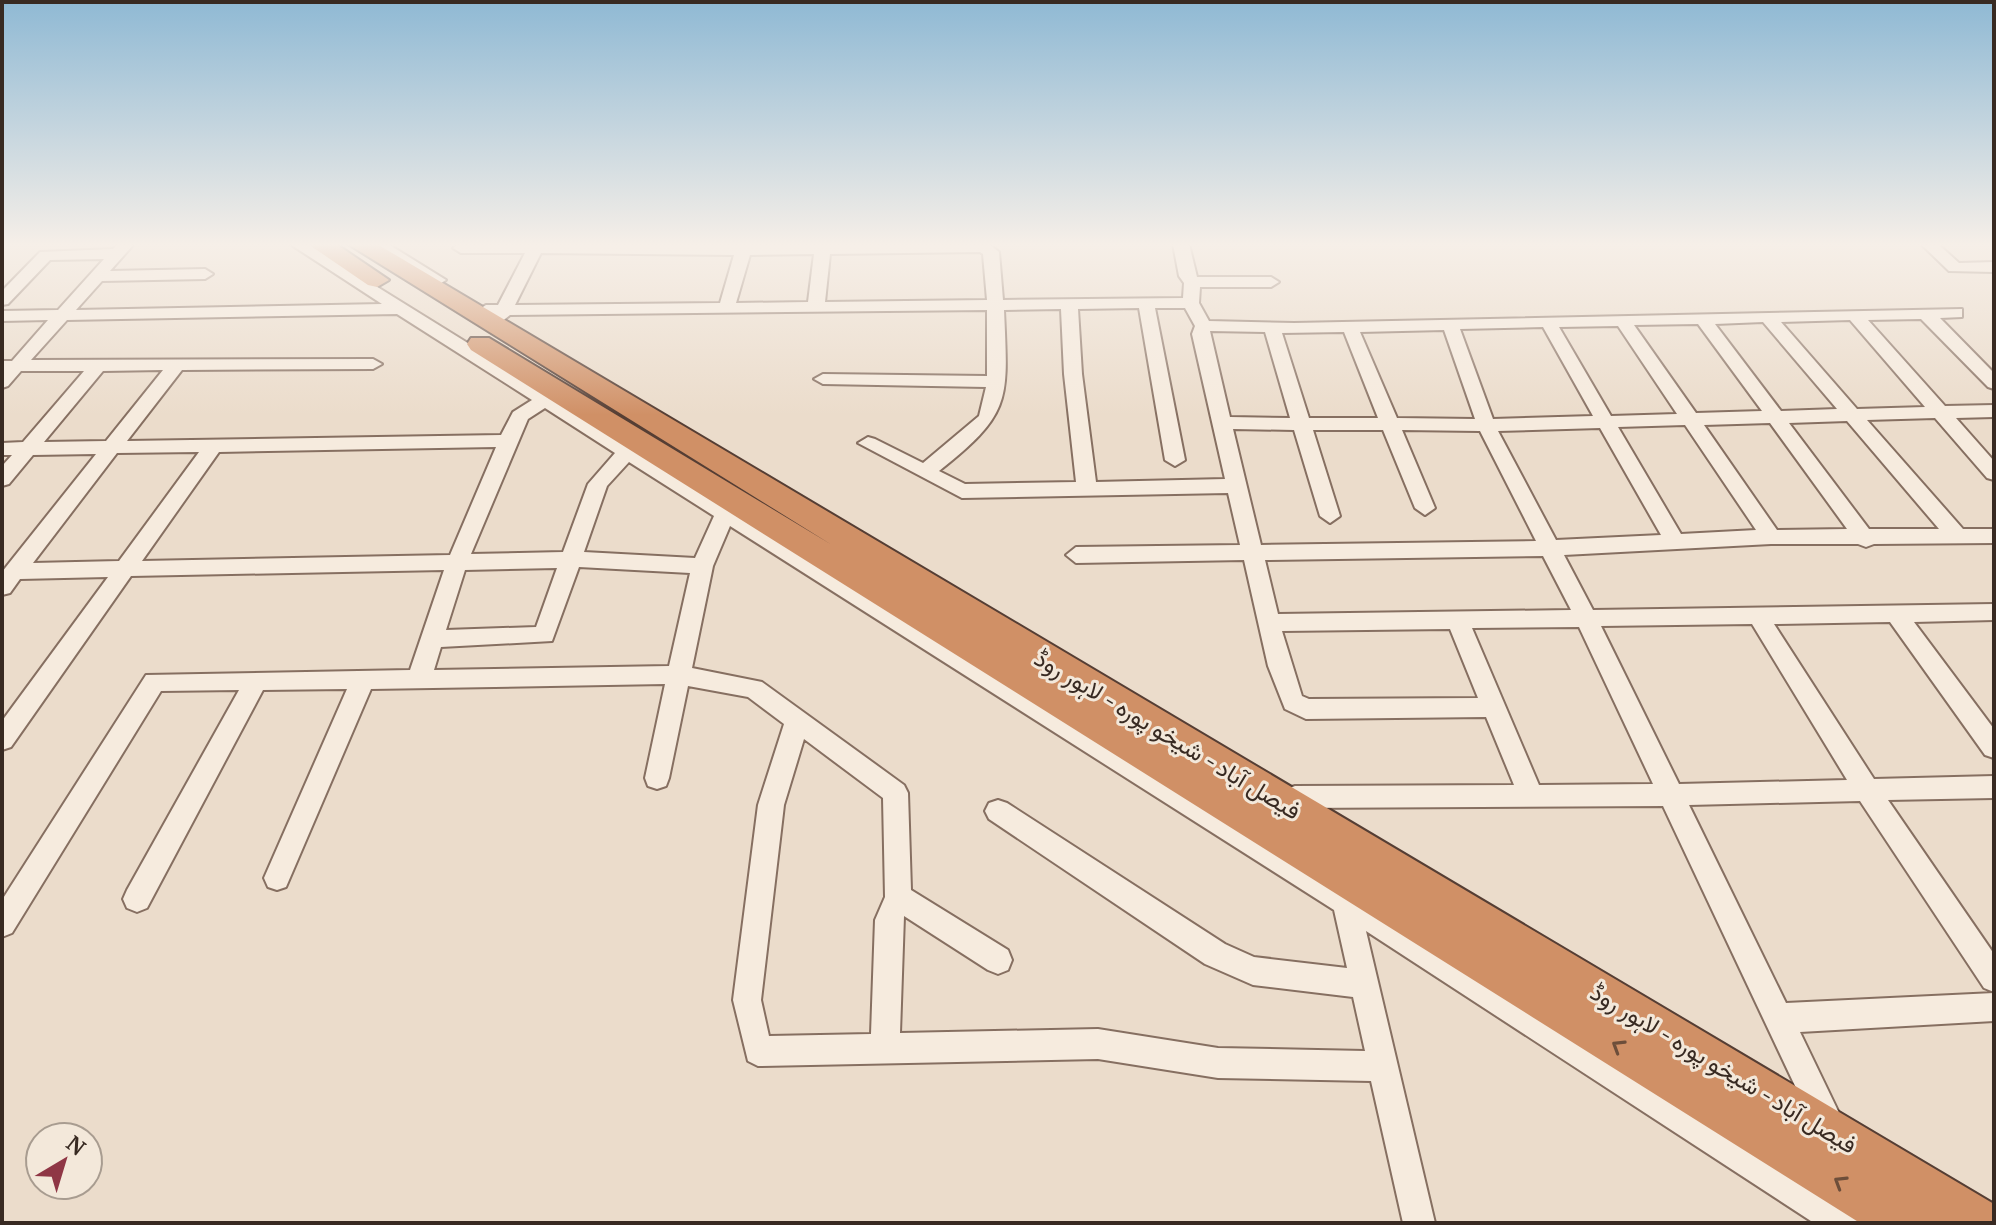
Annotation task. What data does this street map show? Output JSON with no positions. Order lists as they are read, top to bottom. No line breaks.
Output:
{"streets":{"highway":["فیصل آباد - شیخو پورہ - لاہور روڈ"]},"north":"top right"}
